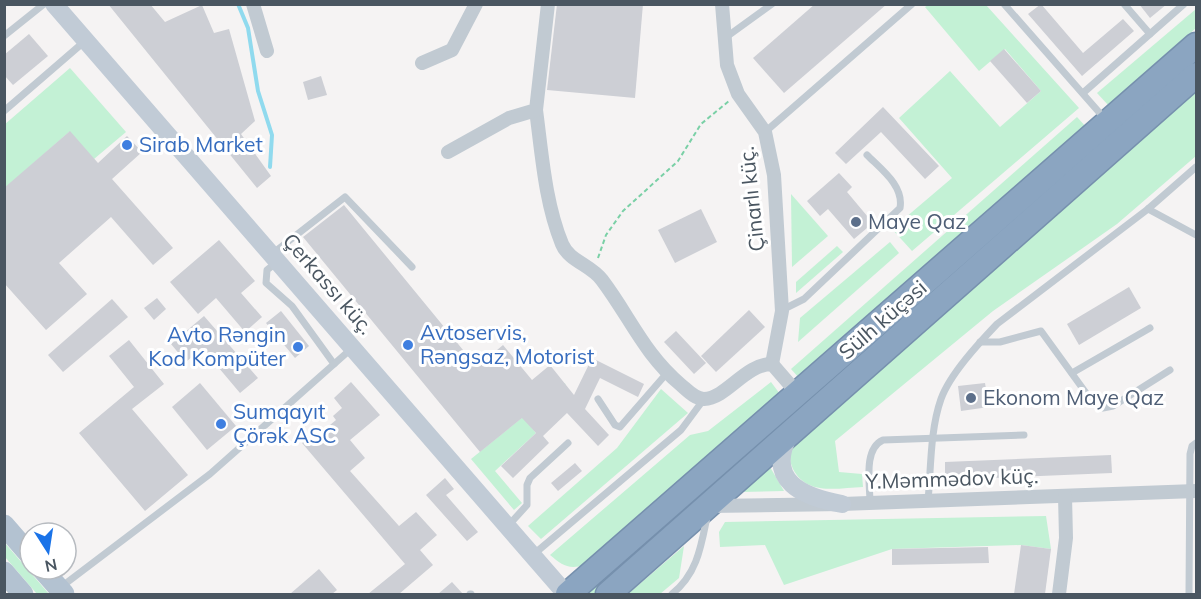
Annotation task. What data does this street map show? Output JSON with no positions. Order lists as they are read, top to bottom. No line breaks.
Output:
{"streets":{"highway":["Sülh küçəsi"],"street":["Çinarlı küç.","Çerkassı küç.","Y.Məmmədov küç."]},"crossings":[["Çerkassı küç.","Sülh küçəsi"],["Sülh küçəsi","Y.Məmmədov küç."]],"places":["Sirab Market","Maye Qaz","Avtoservis, Rəngsaz, Motorist","Avto Rəngin Kod Kompüter","Ekonom Maye Qaz","Sumqayıt Çörək ASC"],"north":"bottom"}
